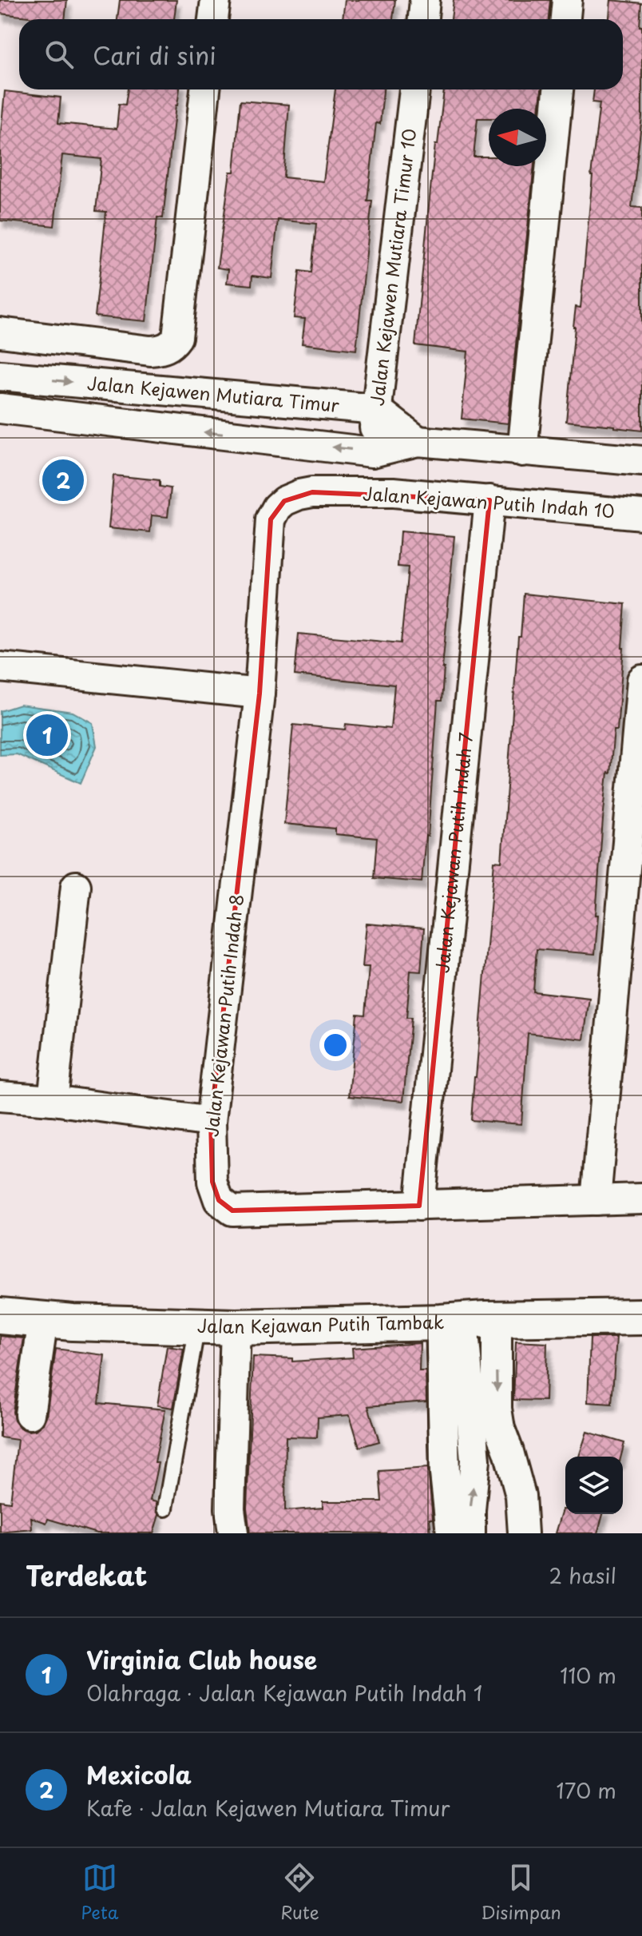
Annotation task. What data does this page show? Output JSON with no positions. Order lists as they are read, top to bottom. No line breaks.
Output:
{"streets":{"street":["Jalan Kejawen Mutiara Timur 10","Jalan Kejawen Mutiara Timur","Jalan Kejawan Putih Indah 10","Jalan Kejawan Putih Indah 7","Jalan Kejawan Putih Indah 8","Jalan Kejawan Putih Tambak"]},"crossings":[["Jalan Kejawen Mutiara Timur 10","Jalan Kejawen Mutiara Timur"],["Jalan Kejawan Putih Indah 10","Jalan Kejawan Putih Indah 7"],["Jalan Kejawan Putih Indah 10","Jalan Kejawan Putih Indah 8"],["Jalan Kejawan Putih Indah 7","Jalan Kejawan Putih Indah 8"]],"north":"left","page":{"search":"Cari di sini","pins":["2","1"],"heading":["Terdekat","2 hasil"],"list":[{"mark":"1","name":"Virginia Club house","note":"Olahraga · Jalan Kejawan Putih Indah 1","value":"110 m"},{"mark":"2","name":"Mexicola","note":"Kafe · Jalan Kejawen Mutiara Timur","value":"170 m"}],"nav":["Peta","Rute","Disimpan"]}}
